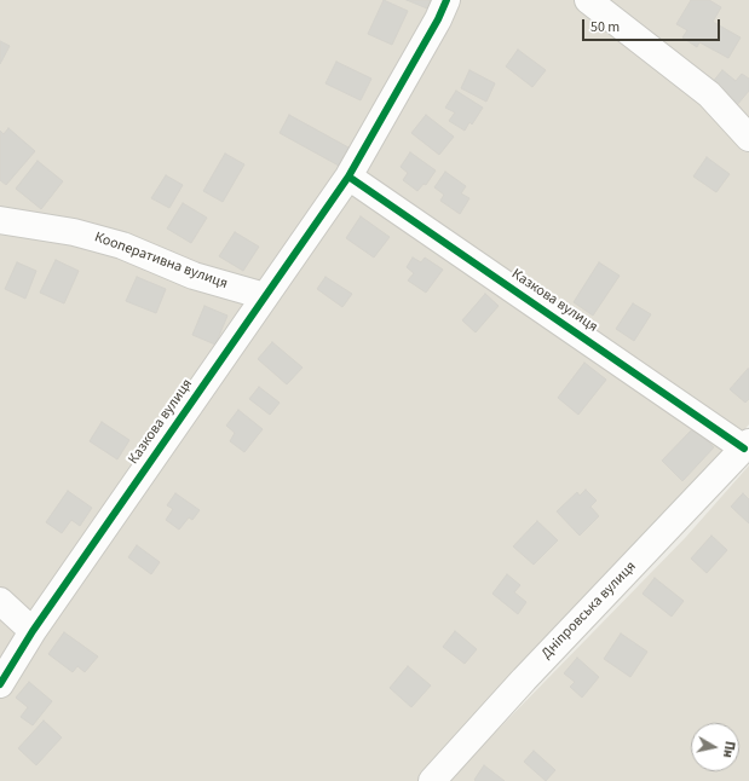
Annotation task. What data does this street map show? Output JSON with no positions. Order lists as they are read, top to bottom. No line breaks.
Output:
{"streets":{"street":["Кооперативна вулиця","Казкова вулиця","Дніпровська вулиця"]},"crossings":[["Кооперативна вулиця","Казкова вулиця"],["Казкова вулиця","Дніпровська вулиця"]],"scale_bar":"50 m","north":"right"}
